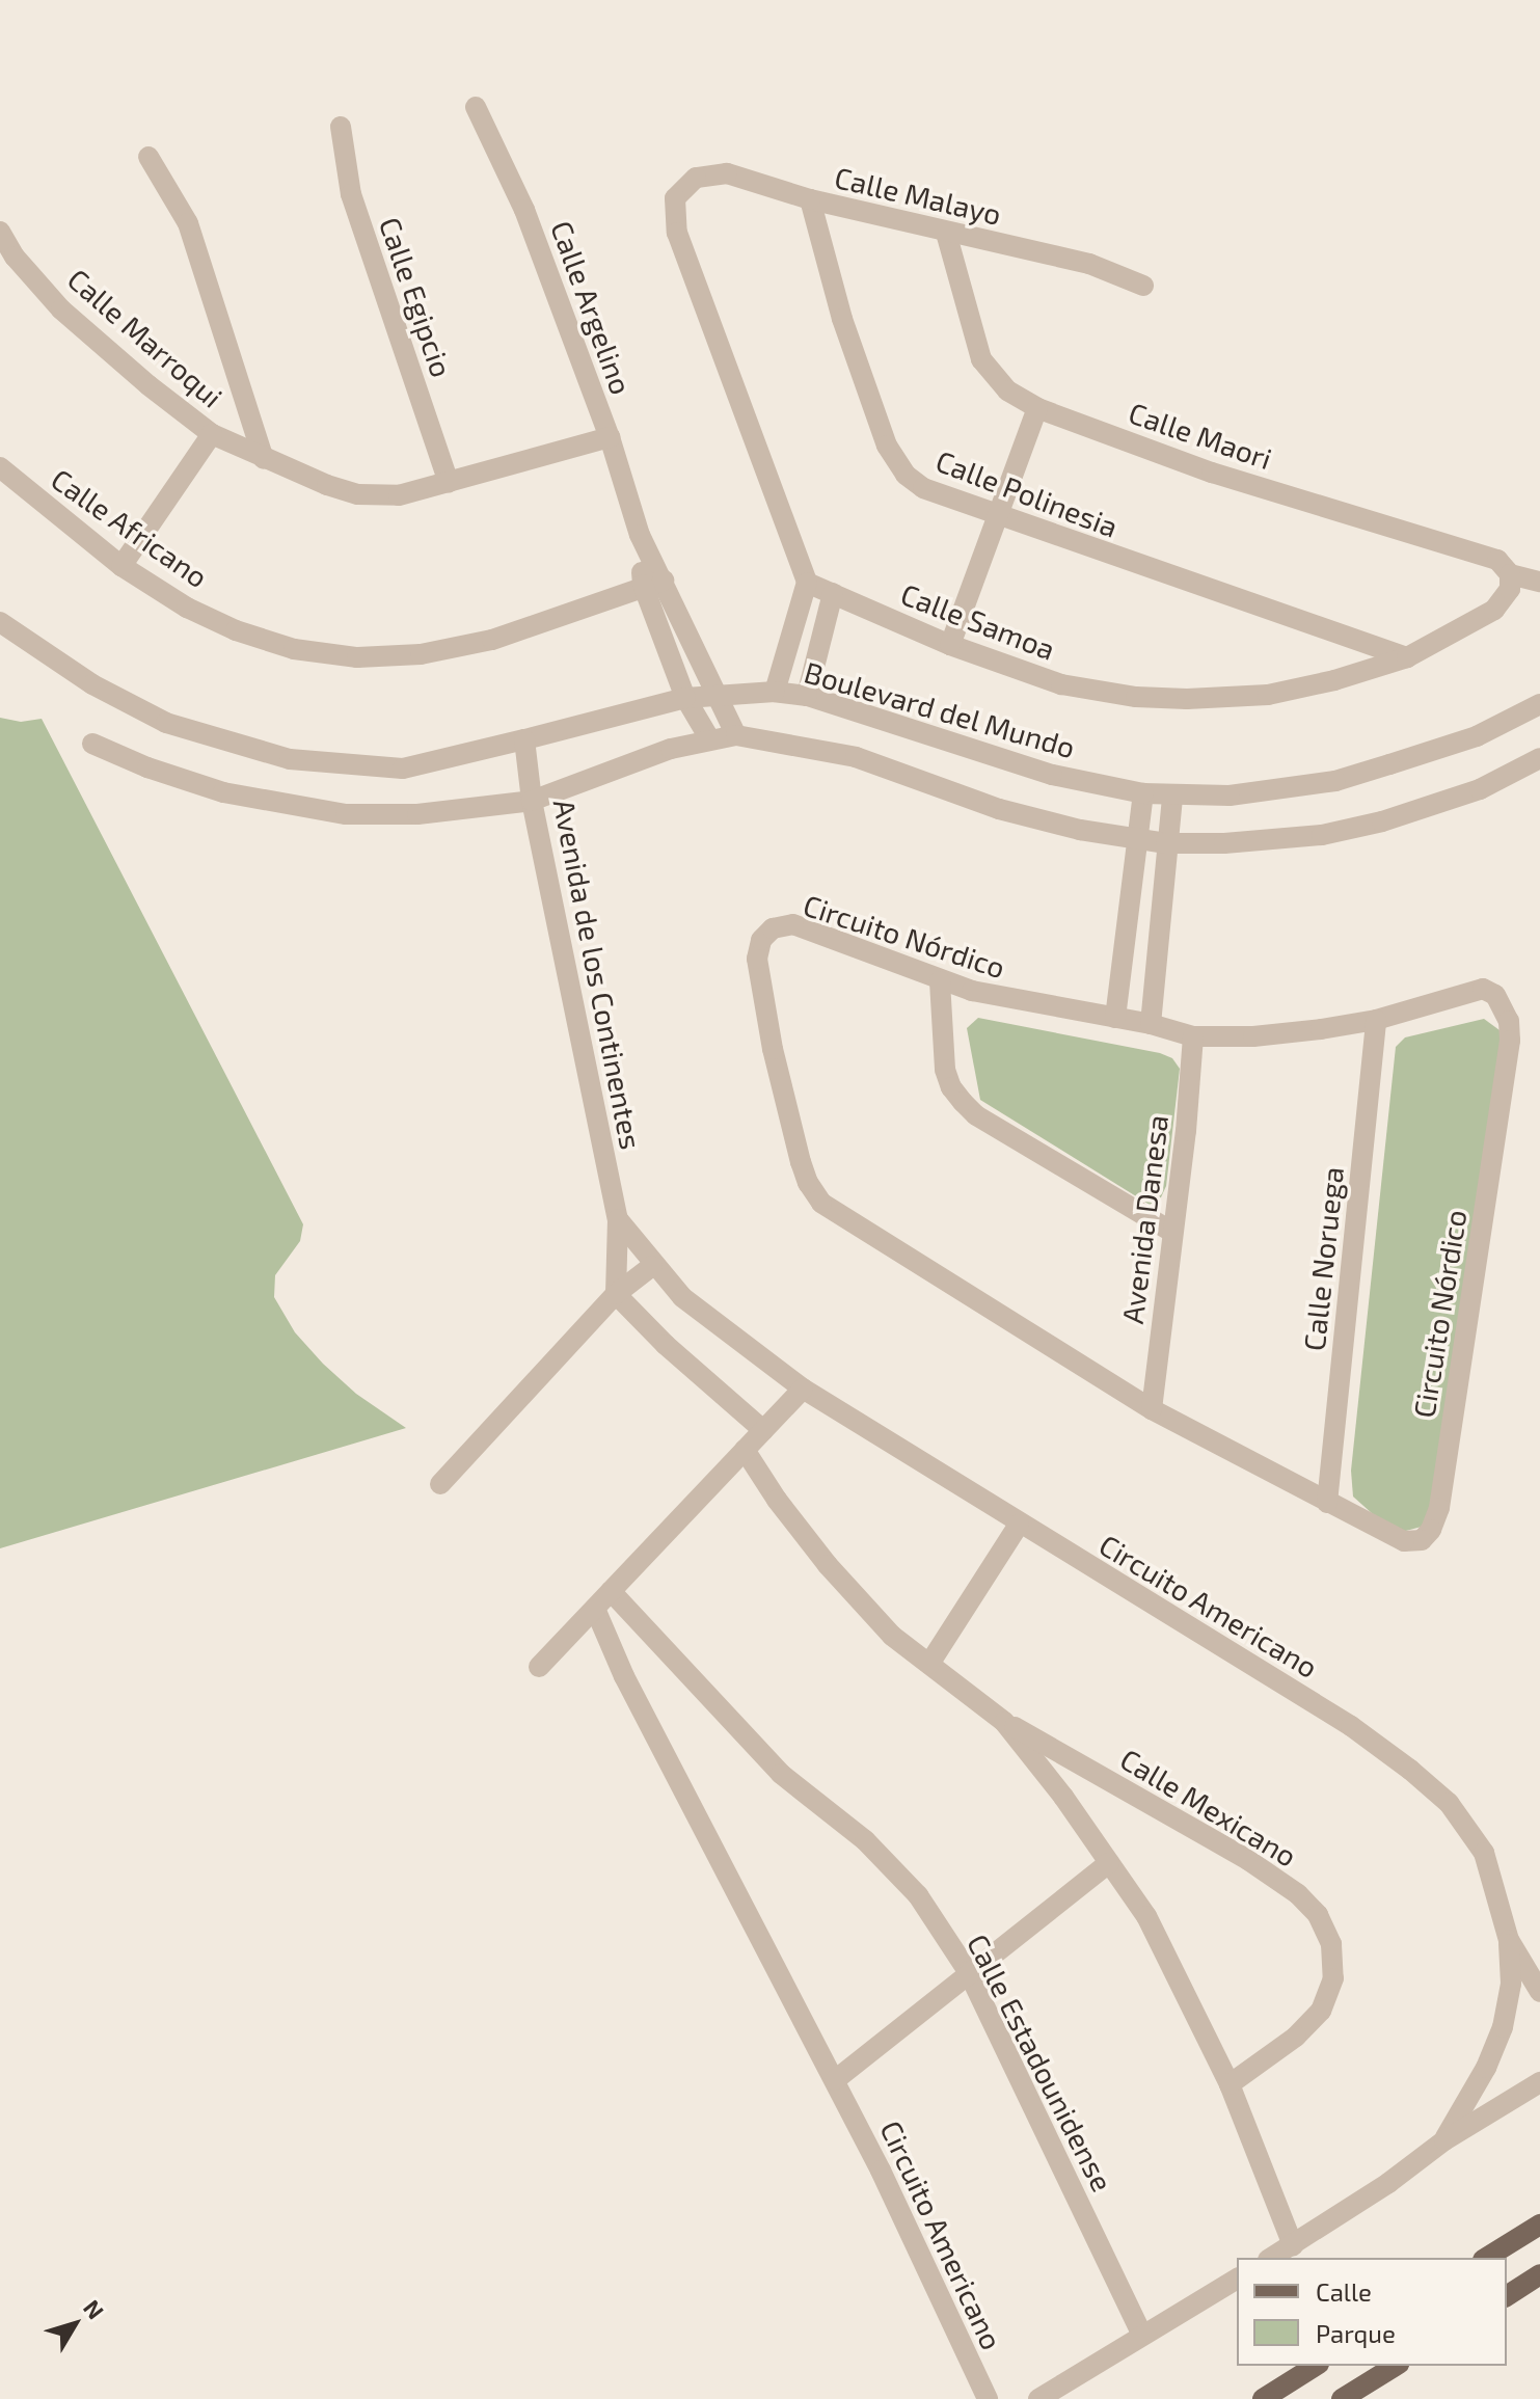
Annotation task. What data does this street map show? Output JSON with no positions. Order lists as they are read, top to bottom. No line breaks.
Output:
{"streets":{"street":["Calle Malayo","Calle Egipcio","Calle Argelino","Calle Marroqui","Calle Maori","Calle Polinesia","Calle Africano","Calle Samoa","Boulevard del Mundo","Circuito Nórdico","Avenida de los Continentes","Avenida Danesa","Calle Noruega","Circuito Americano","Calle Mexicano","Calle Estadounidense"]},"crossings":[["Calle Malayo","Calle Maori"],["Calle Malayo","Calle Polinesia"],["Calle Malayo","Calle Samoa"],["Calle Egipcio","Calle Marroqui"],["Calle Argelino","Calle Marroqui"],["Calle Argelino","Calle Africano"],["Calle Argelino","Boulevard del Mundo"],["Calle Maori","Calle Samoa"],["Calle Polinesia","Calle Samoa"],["Boulevard del Mundo","Avenida de los Continentes"],["Circuito Nórdico","Avenida Danesa"],["Circuito Nórdico","Calle Noruega"],["Avenida de los Continentes","Circuito Americano"],["Circuito Americano","Calle Mexicano"]],"legend":["Calle","Parque"],"north":"top right"}
